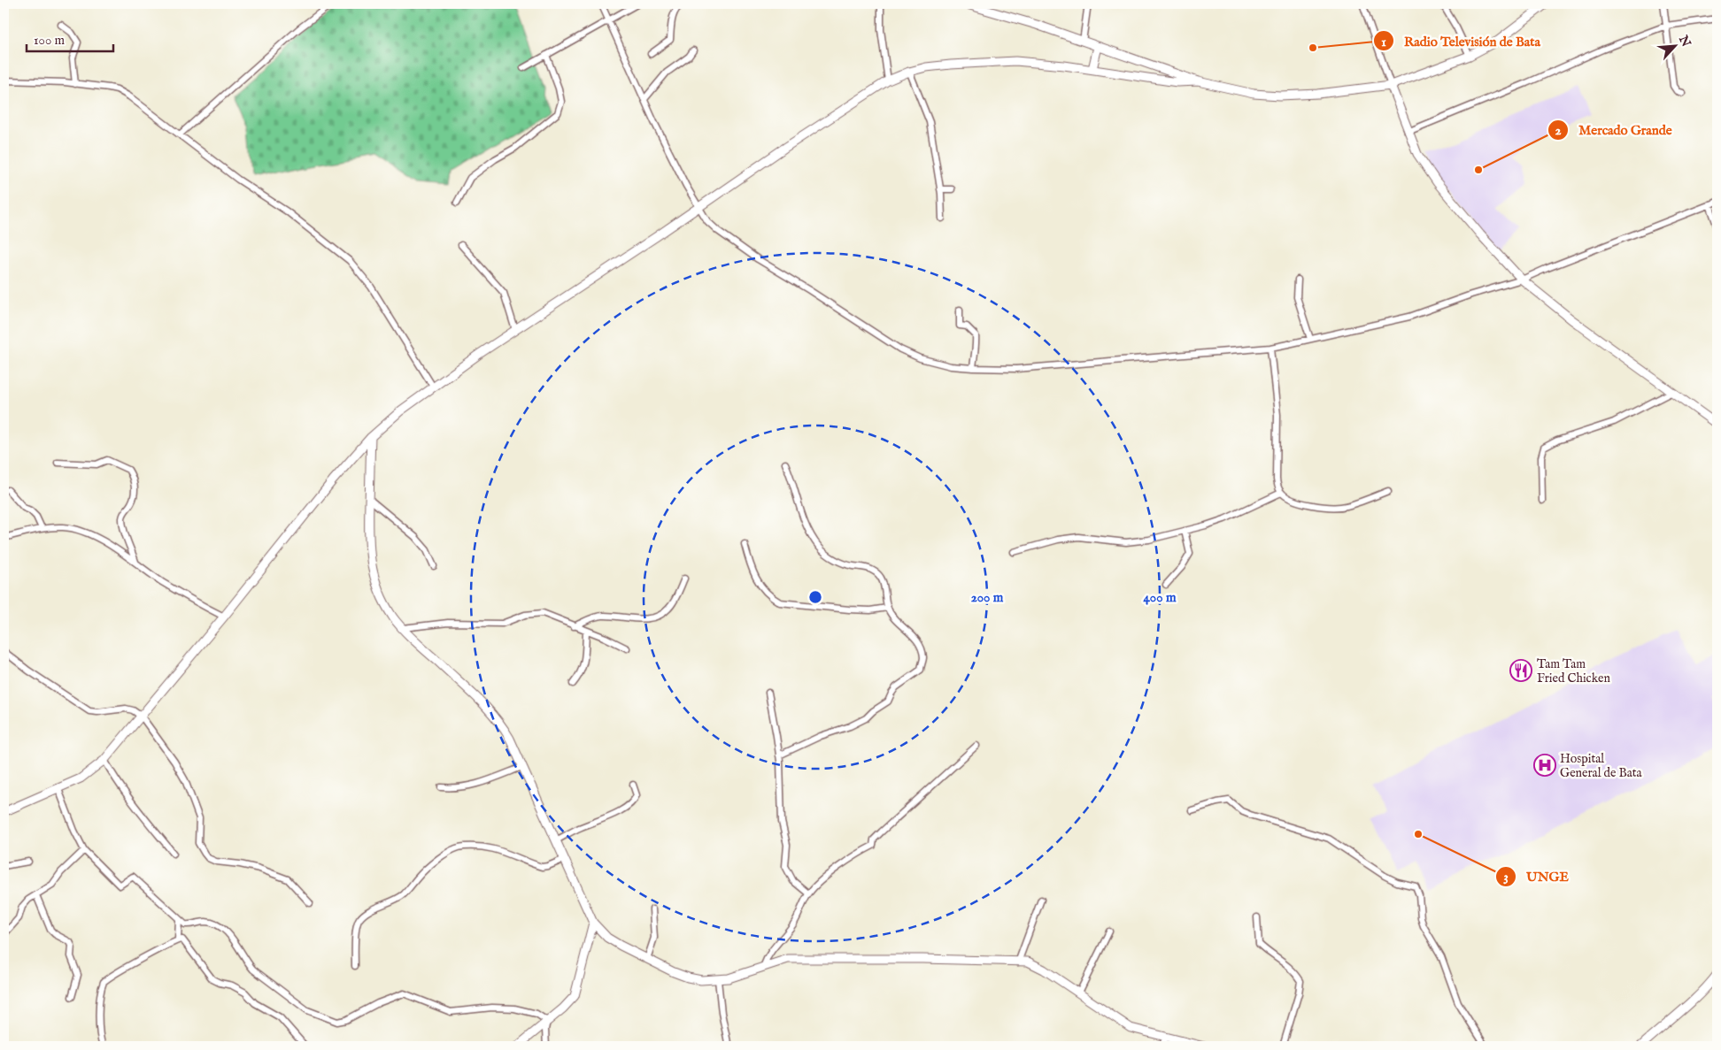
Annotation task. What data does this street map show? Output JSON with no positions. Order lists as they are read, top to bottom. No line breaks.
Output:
{"places":{"other":["Radio Televisión de Bata","Mercado Grande","UNGE"],"restaurant":["Tam Tam Fried Chicken"],"hospital":["Hospital General de Bata"]},"scale_bar":"100 m","north":"top right","rings":["200 m","400 m"]}
